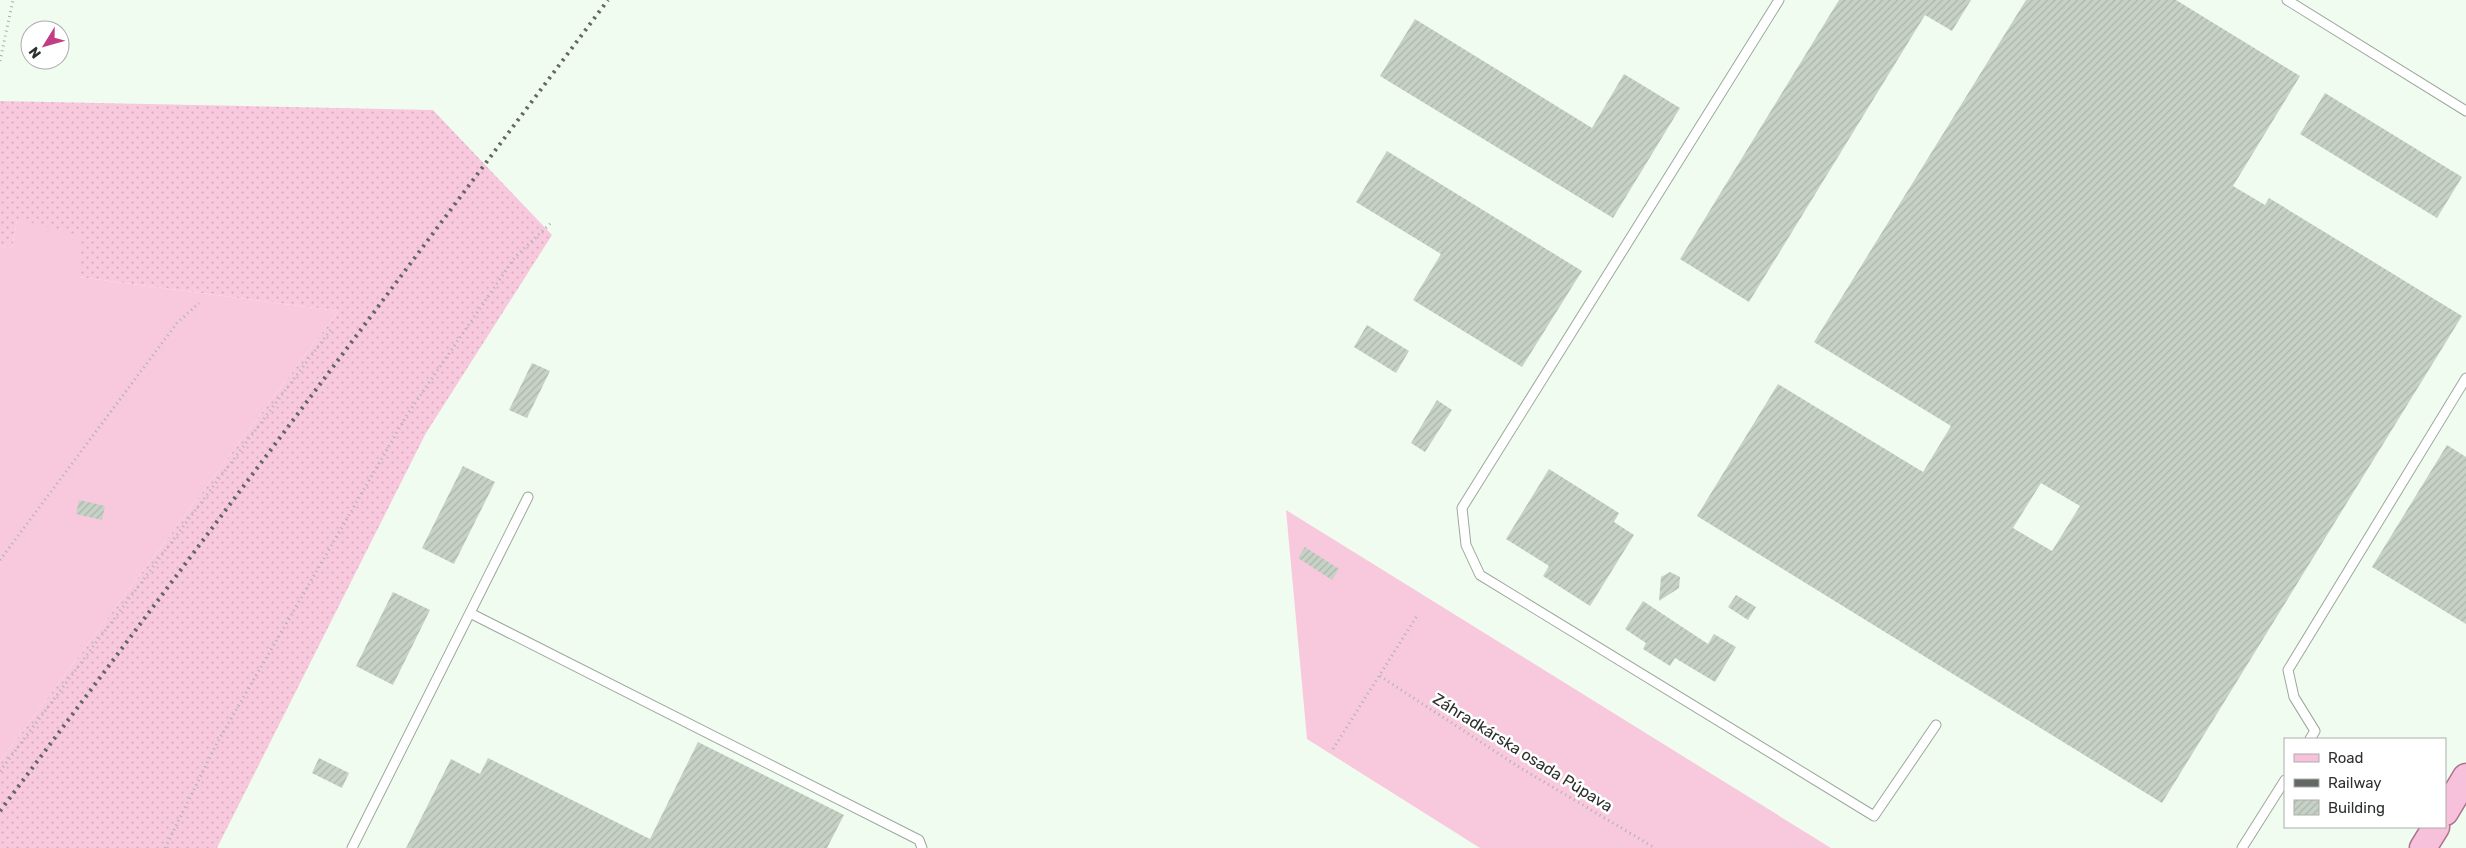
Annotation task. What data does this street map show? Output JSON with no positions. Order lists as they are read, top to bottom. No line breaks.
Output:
{"streets":{"path":["Záhradkárska osada Púpava"]},"legend":["Road","Railway","Building"],"north":"bottom left"}
